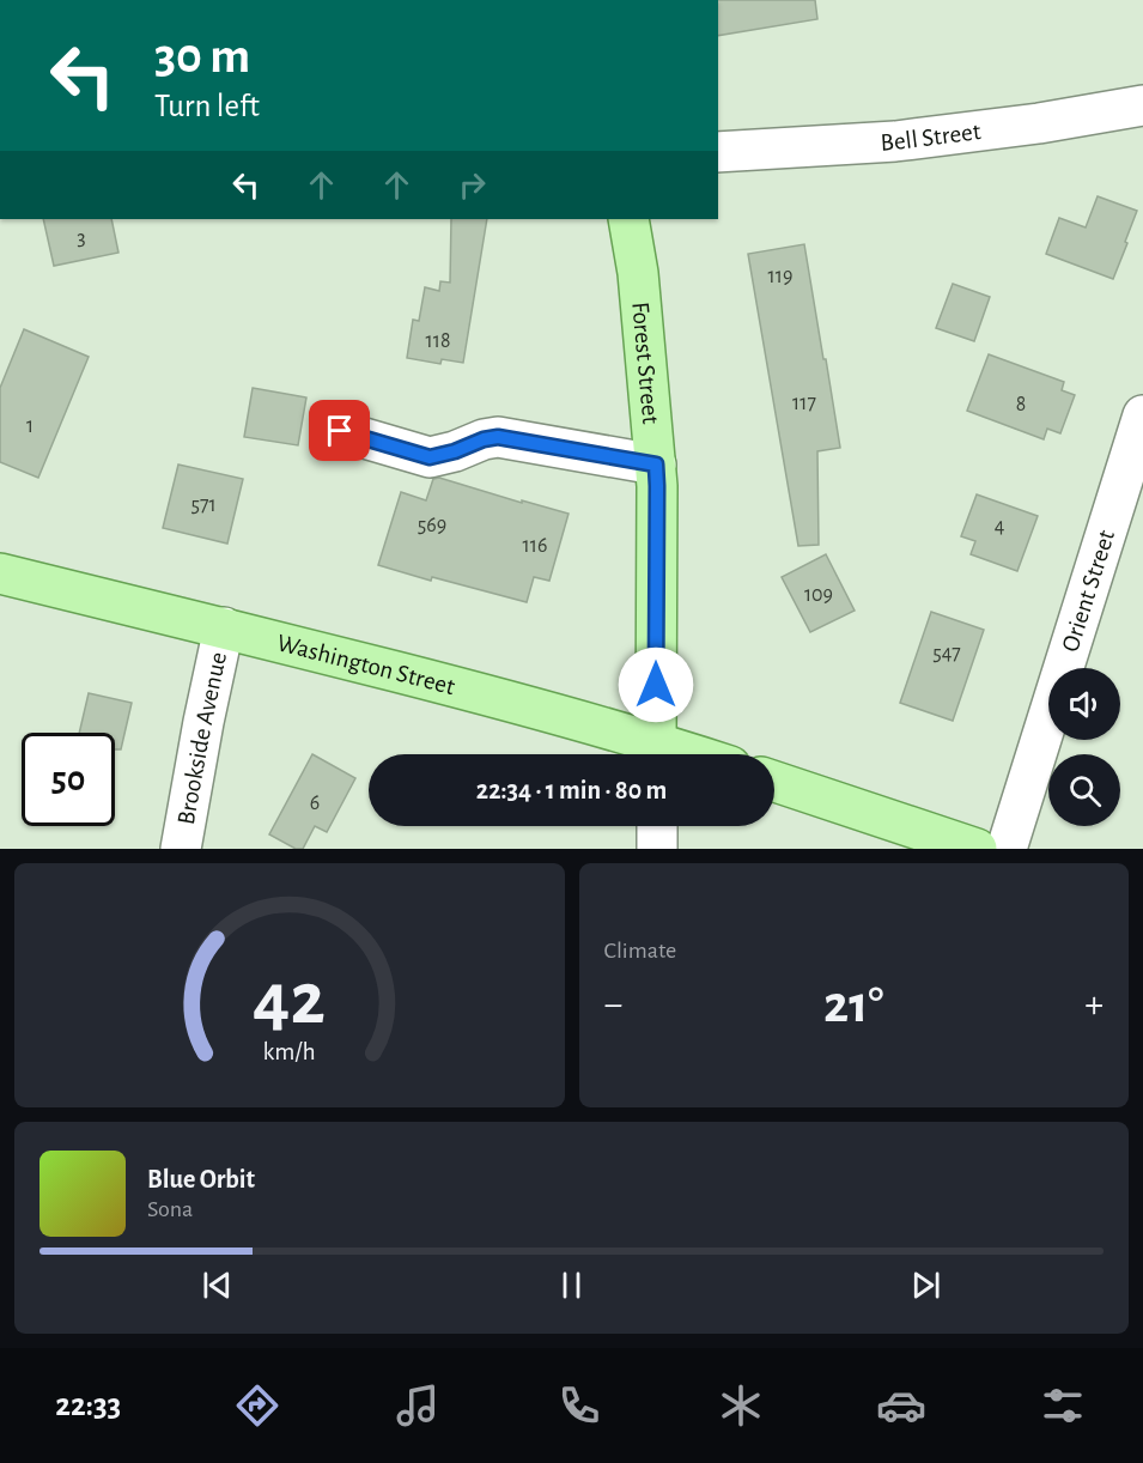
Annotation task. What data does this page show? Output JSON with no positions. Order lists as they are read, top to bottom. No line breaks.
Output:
{"streets":{"main road":["Forest Street","Washington Street"],"street":["Bell Street","Orient Street","Brookside Avenue"]},"crossings":[["Forest Street","Washington Street"],["Washington Street","Brookside Avenue"]],"house_numbers":["3","119","118","117","8","1","571","569","4","116","109","547","6"],"page":{"turn":["30 m","Turn left"],"limit":"50","trip":"22:34 · 1 min · 80 m","tile":"Climate","heat":["−","21°","+"],"song":["Blue Orbit","Sona"],"tabs":"22:33","gauge":["42","km/h"]}}
